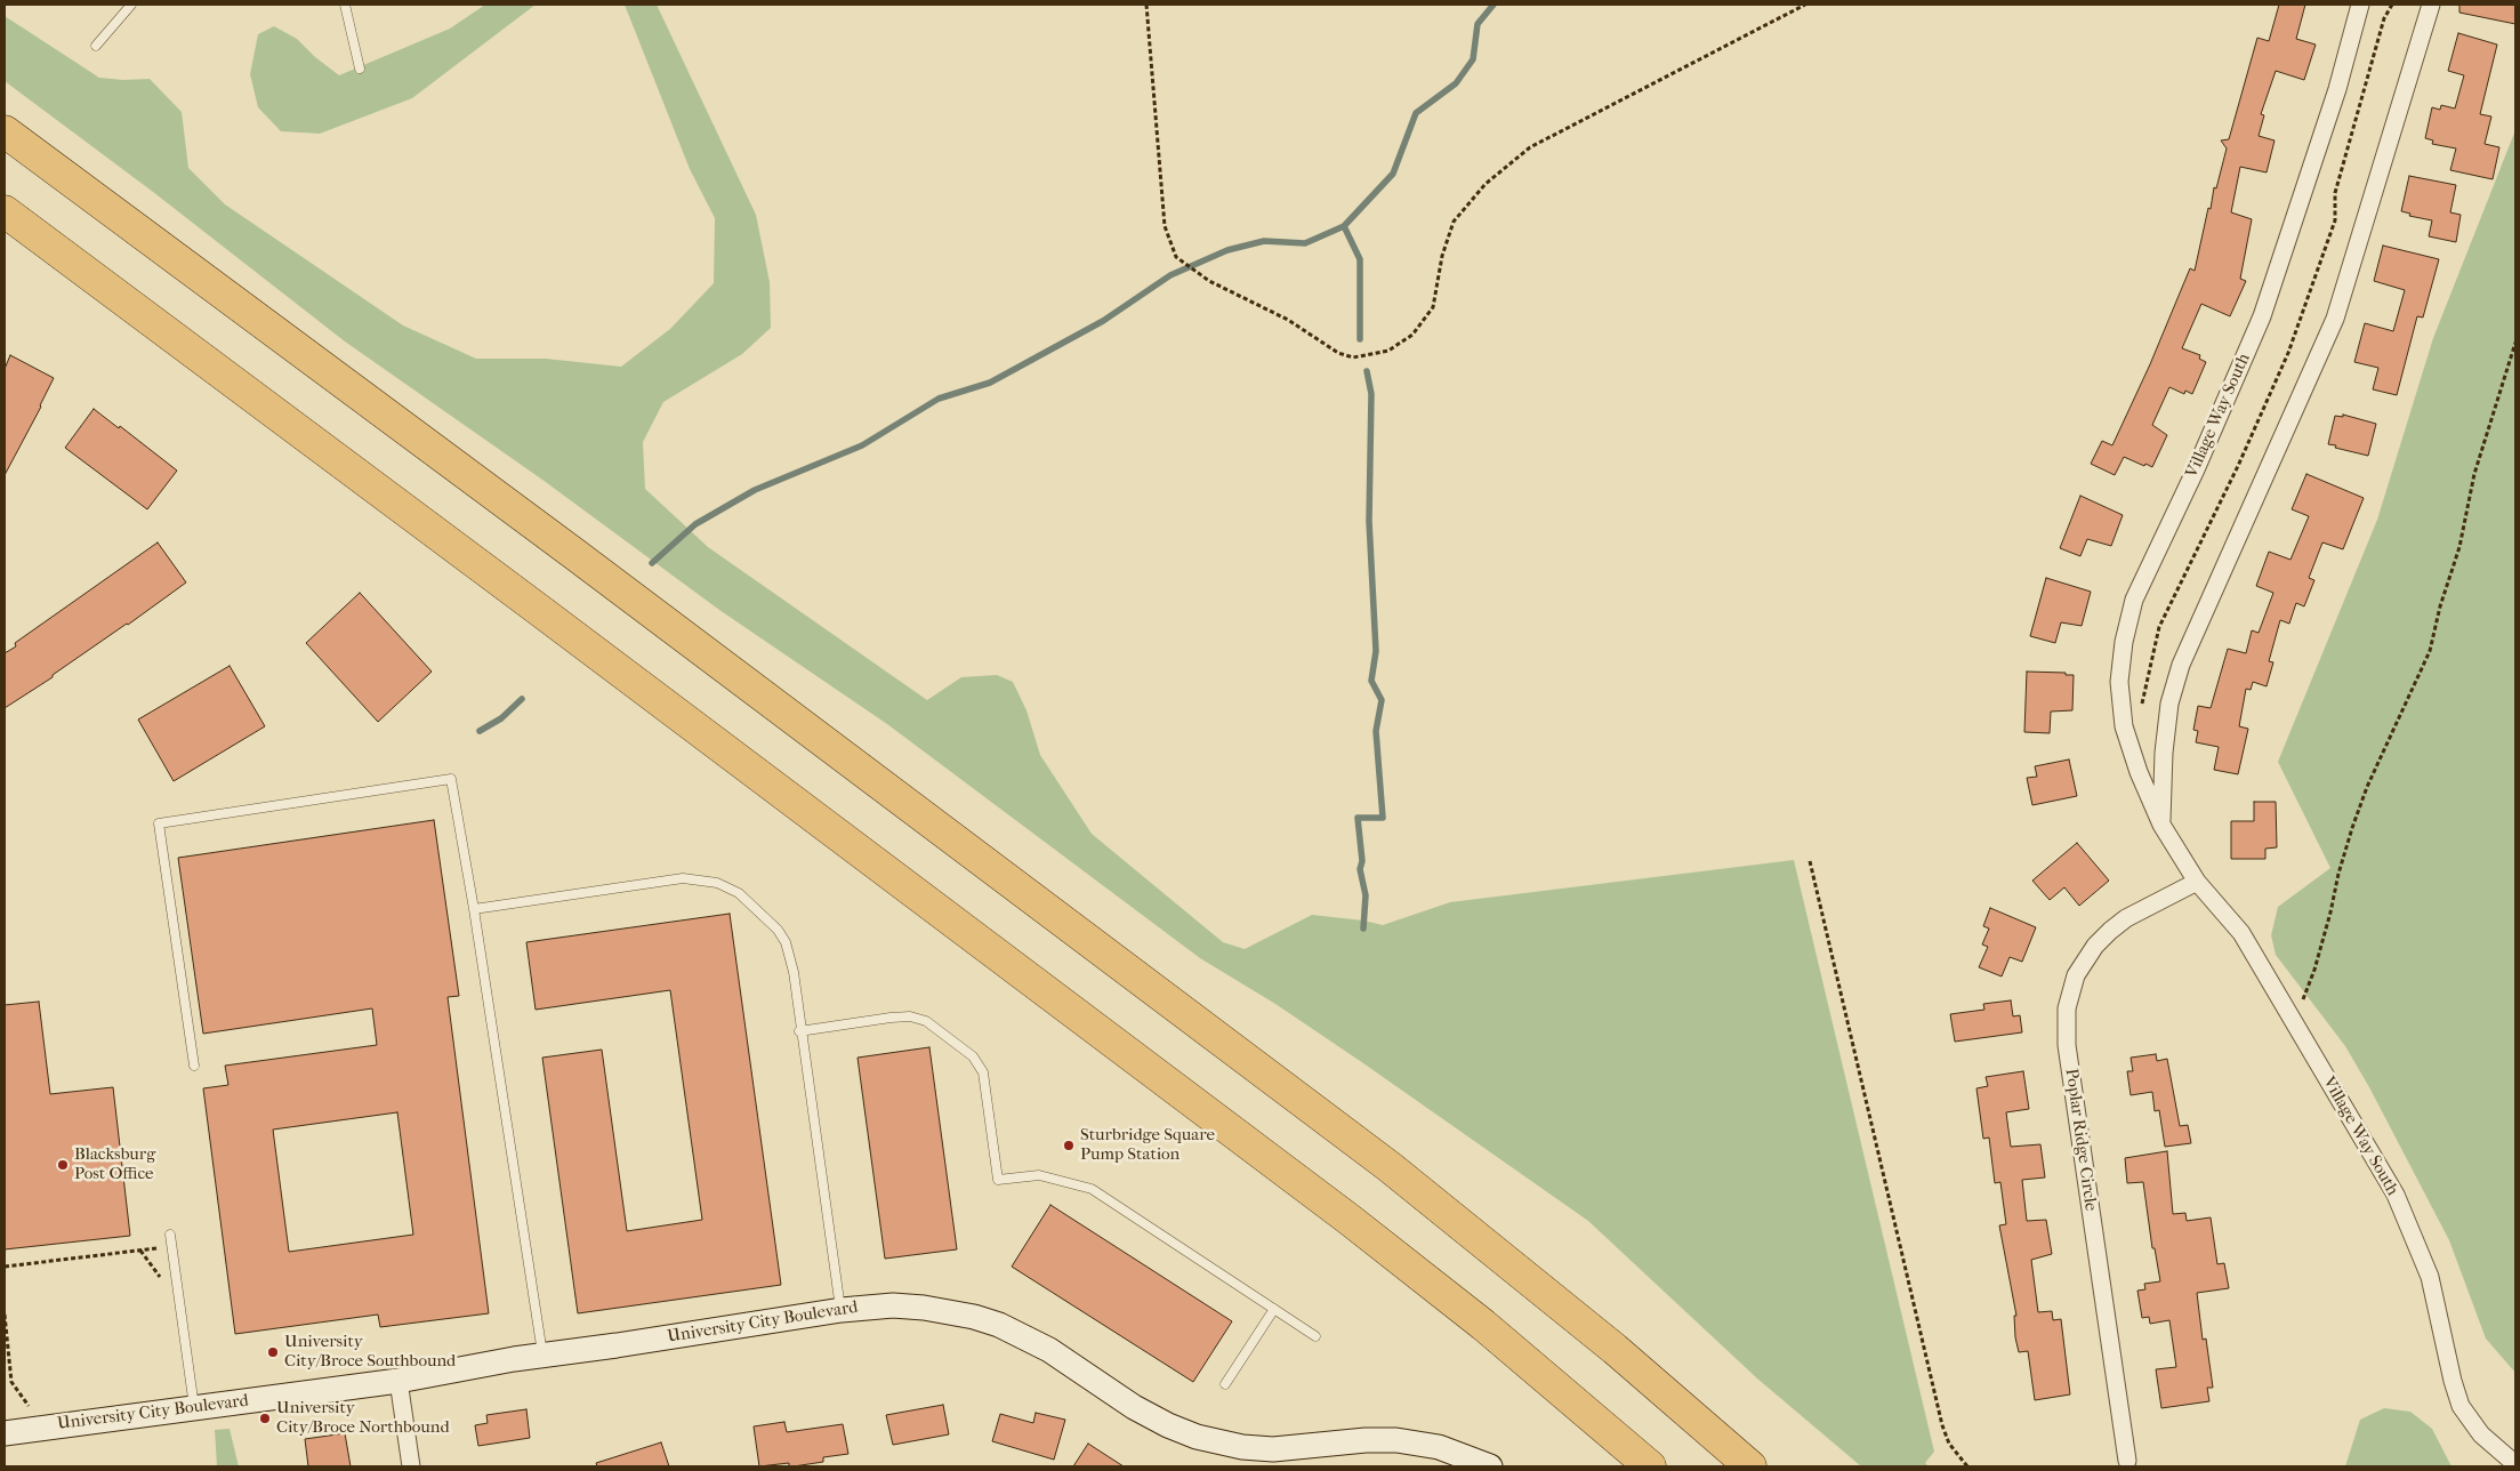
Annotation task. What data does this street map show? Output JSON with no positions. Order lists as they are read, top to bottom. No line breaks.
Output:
{"streets":{"main road":["University City Boulevard"],"street":["Village Way South","Poplar Ridge Circle"]},"crossings":[["Village Way South","Poplar Ridge Circle"]],"places":["Sturbridge Square Pump Station","Blacksburg Post Office","University City/Broce Southbound","University City/Broce Northbound"]}
